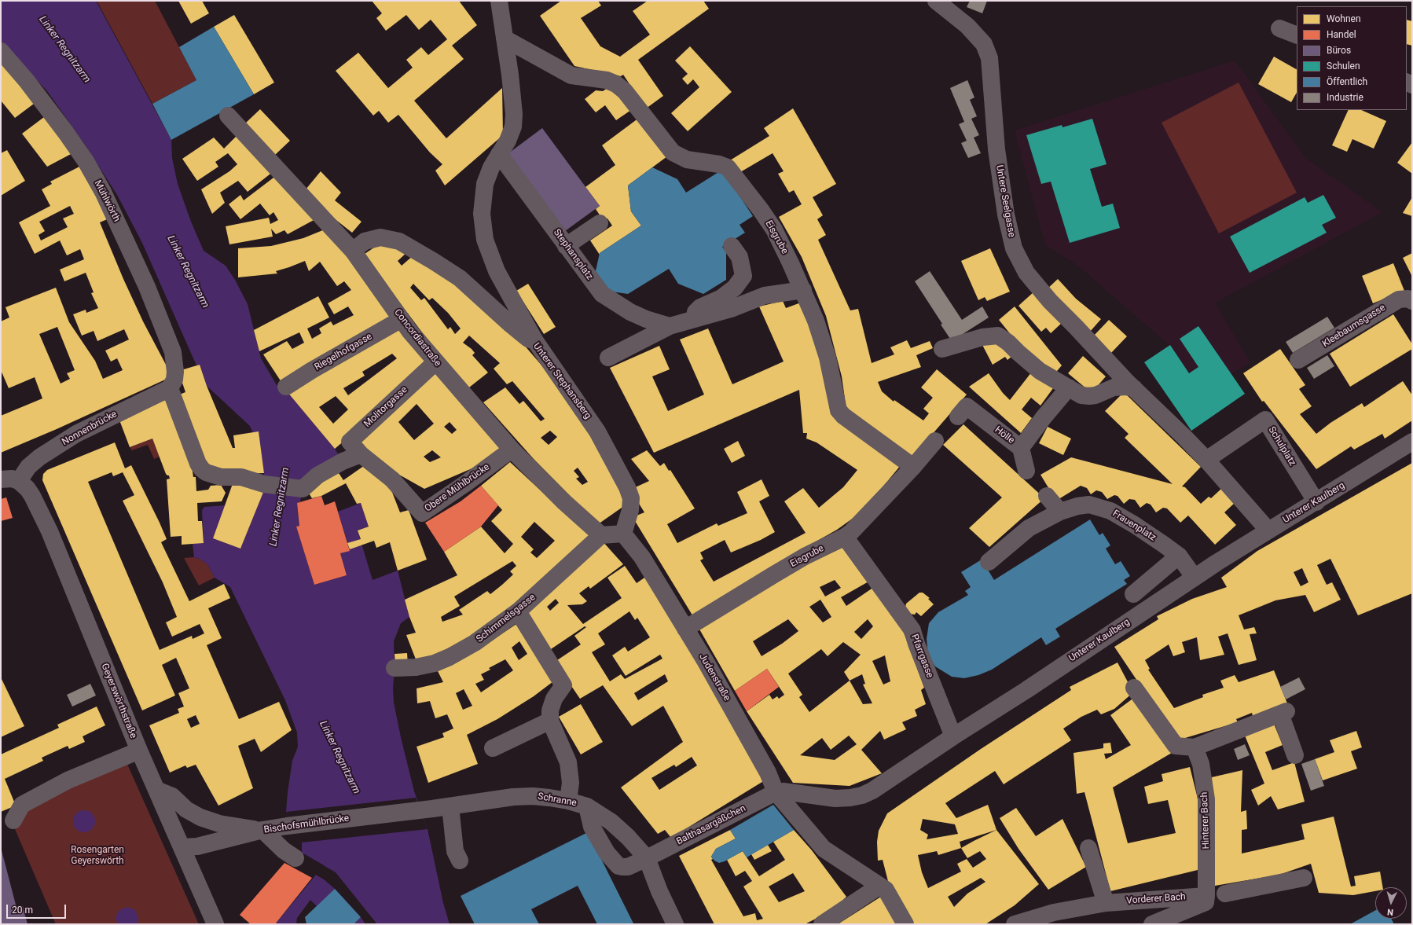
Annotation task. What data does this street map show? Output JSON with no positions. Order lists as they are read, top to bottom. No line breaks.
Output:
{"streets":{"street":["Mühlwörth","Untere Seelgasse","Eisgrube","Stephansplatz","Kleebaumsgasse","Concordiastraße","Riegelhofgasse","Unterer Stephansberg","Molitorgasse","Nonnenbrücke","Hölle","Schulplatz","Obere Mühlbrücke","Unterer Kaulberg","Frauenplatz","Schimmelsgasse","Pfarrgasse","Judenstraße","Geyerswörthstraße","Schranne","Hinterer Bach","Bischofsmühlbrücke","Balthasargäßchen","Vorderer Bach"]},"crossings":[["Mühlwörth","Nonnenbrücke"],["Eisgrube","Pfarrgasse"],["Eisgrube","Judenstraße"],["Concordiastraße","Riegelhofgasse"],["Concordiastraße","Unterer Stephansberg"],["Concordiastraße","Molitorgasse"],["Concordiastraße","Obere Mühlbrücke"],["Concordiastraße","Schimmelsgasse"],["Unterer Stephansberg","Judenstraße"],["Molitorgasse","Obere Mühlbrücke"],["Nonnenbrücke","Geyerswörthstraße"],["Schulplatz","Unterer Kaulberg"],["Unterer Kaulberg","Frauenplatz"],["Unterer Kaulberg","Pfarrgasse"],["Unterer Kaulberg","Judenstraße"],["Unterer Kaulberg","Balthasargäßchen"],["Judenstraße","Balthasargäßchen"],["Geyerswörthstraße","Bischofsmühlbrücke"],["Schranne","Bischofsmühlbrücke"],["Schranne","Balthasargäßchen"],["Hinterer Bach","Vorderer Bach"]],"water":["Linker Regnitzarm"],"parks":["Rosengarten Geyerswörth"],"legend":["Wohnen","Handel","Büros","Schulen","Öffentlich","Industrie"],"scale_bar":"20 m","north":"bottom"}
